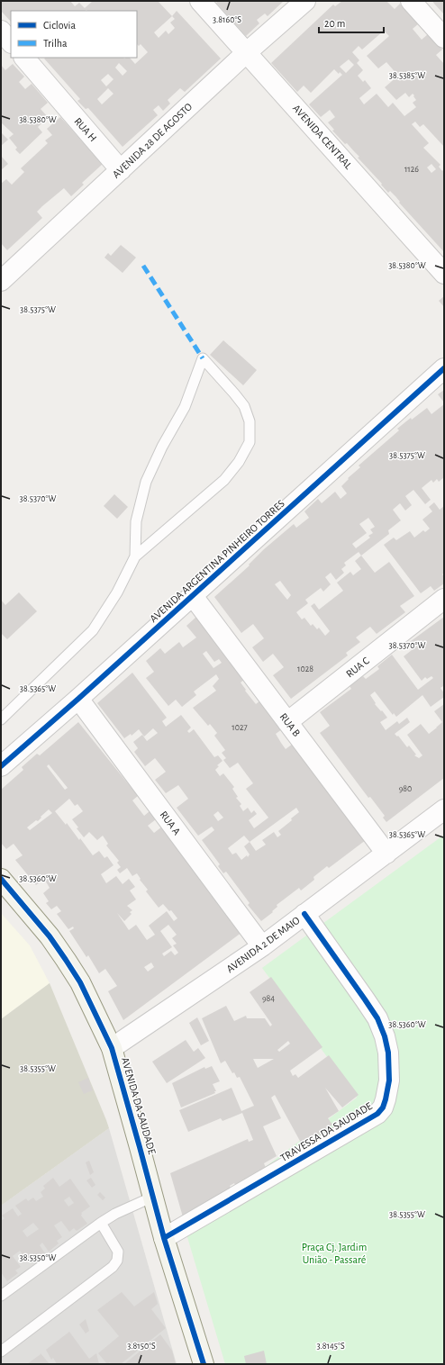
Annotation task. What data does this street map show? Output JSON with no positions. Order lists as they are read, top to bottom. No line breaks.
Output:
{"streets":{"street":["RUA H","AVENIDA CENTRAL","AVENIDA 28 DE AGOSTO","AVENIDA ARGENTINA PINHEIRO TORRES","RUA C","RUA B","RUA A","AVENIDA 2 DE MAIO","AVENIDA DA SAUDADE","TRAVESSA DA SAUDADE"]},"crossings":[["RUA H","AVENIDA 28 DE AGOSTO"],["AVENIDA CENTRAL","AVENIDA 28 DE AGOSTO"],["AVENIDA ARGENTINA PINHEIRO TORRES","RUA B"],["AVENIDA ARGENTINA PINHEIRO TORRES","RUA A"],["RUA C","RUA B"],["RUA B","AVENIDA 2 DE MAIO"],["RUA A","AVENIDA 2 DE MAIO"],["AVENIDA 2 DE MAIO","AVENIDA DA SAUDADE"],["AVENIDA 2 DE MAIO","TRAVESSA DA SAUDADE"],["AVENIDA DA SAUDADE","TRAVESSA DA SAUDADE"]],"parks":["Praça Cj. Jardim União - Passaré"],"house_numbers":["1126","1028","1027","980","984"],"legend":["Ciclovia","Trilha"],"scale_bar":"20 m","coordinates":["3.8160°S","38.5385°W","38.5380°W","38.5375°W","38.5370°W","38.5365°W","38.5360°W","38.5355°W","38.5350°W","3.8150°S","3.8145°S"]}
